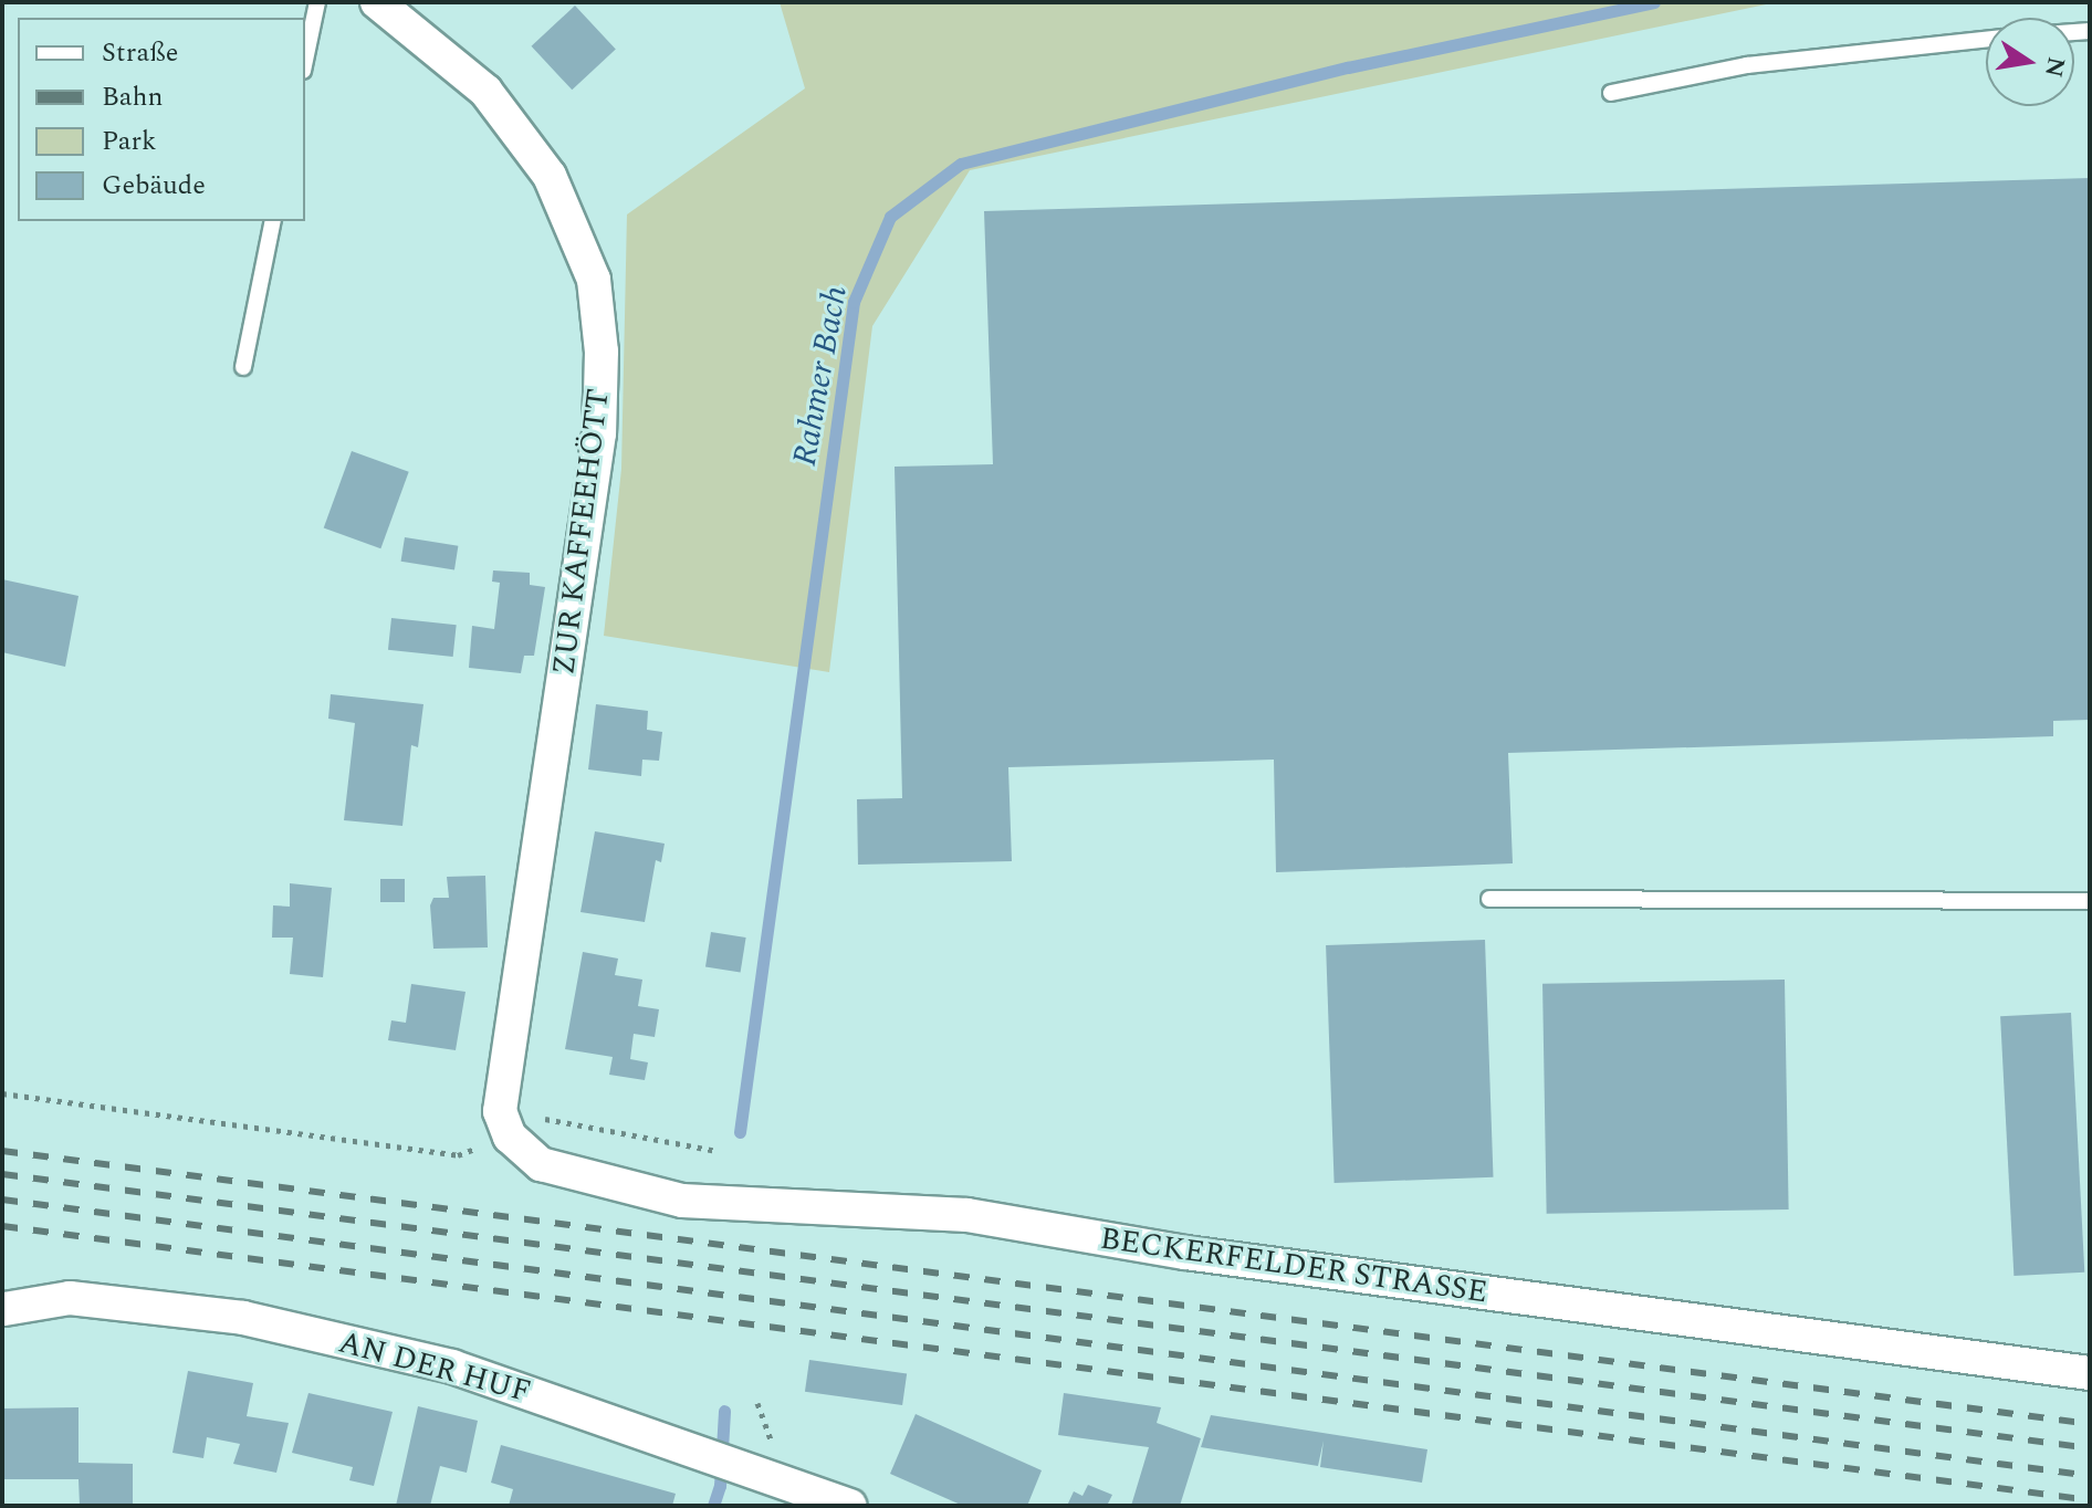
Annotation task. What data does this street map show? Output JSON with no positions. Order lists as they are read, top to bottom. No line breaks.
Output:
{"streets":{"street":["ZUR KAFFEEHÖTT","BECKERFELDER STRASSE","AN DER HUF"]},"crossings":[["ZUR KAFFEEHÖTT","BECKERFELDER STRASSE"]],"water":["Rahmer Bach"],"legend":["Straße","Bahn","Park","Gebäude"],"north":"right"}
